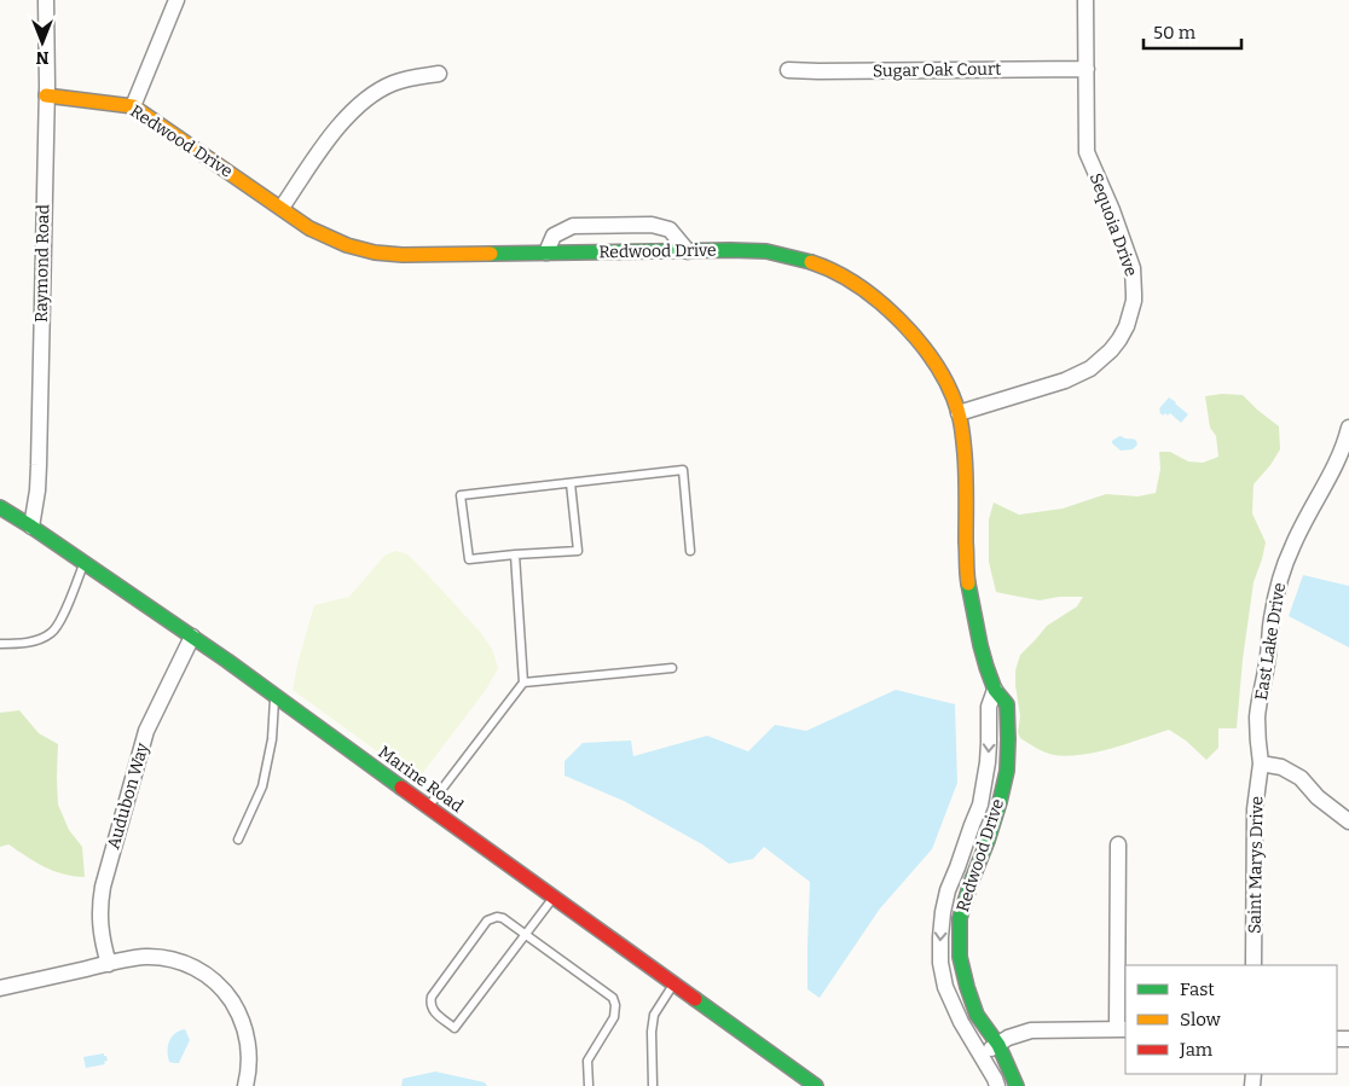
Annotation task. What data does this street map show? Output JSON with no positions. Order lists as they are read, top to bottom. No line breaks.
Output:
{"streets":{"street":["Sugar Oak Court","Redwood Drive","Sequoia Drive","Raymond Road","East Lake Drive","Marine Road","Audubon Way","Saint Marys Drive"]},"crossings":[["Sugar Oak Court","Sequoia Drive"],["Redwood Drive","Sequoia Drive"],["Redwood Drive","Raymond Road"],["Raymond Road","Marine Road"],["East Lake Drive","Saint Marys Drive"],["Marine Road","Audubon Way"]],"legend":["Fast","Slow","Jam"],"scale_bar":"50 m","north":"bottom"}
